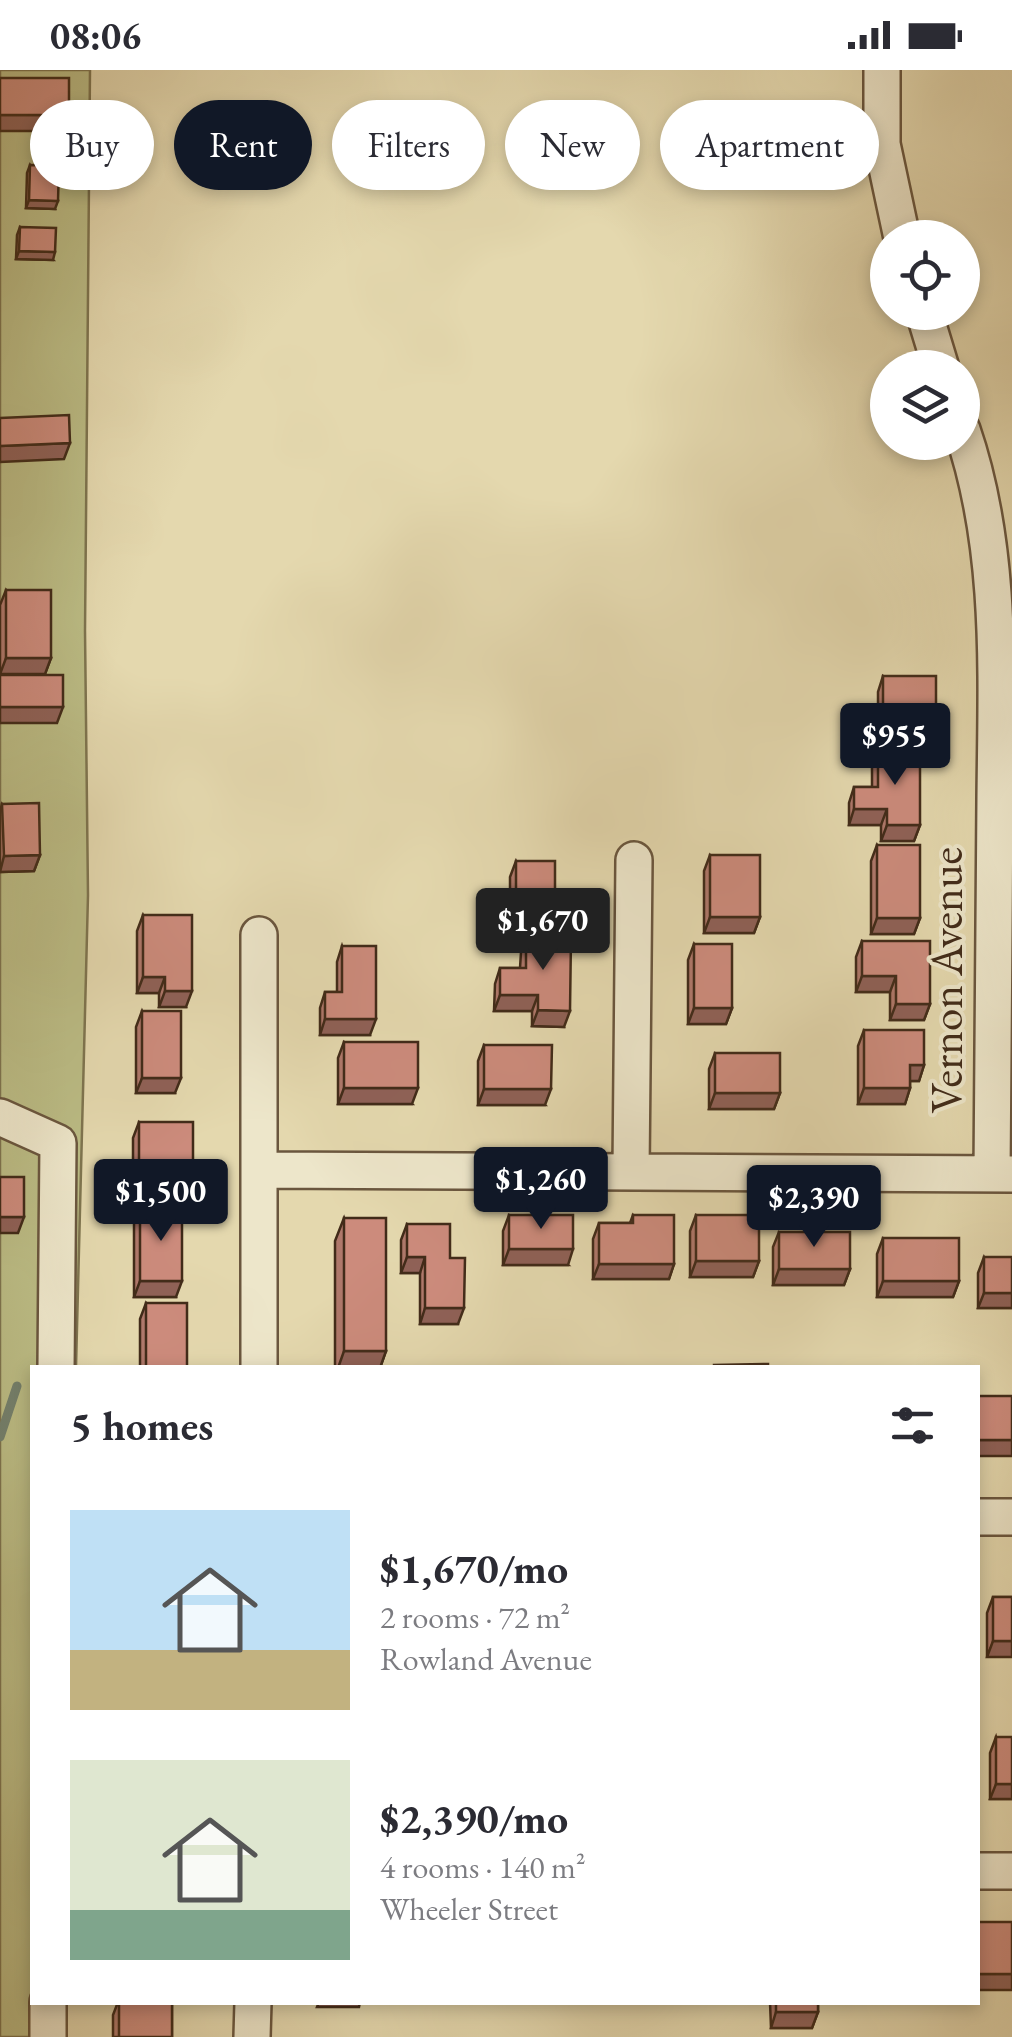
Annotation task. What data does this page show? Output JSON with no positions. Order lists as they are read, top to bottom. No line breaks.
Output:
{"streets":{"street":["Vernon Avenue"]},"page":{"status":"08:06","chip":["Buy","Rent","Filters","New","Apartment"],"price":["$955","$1,670","$1,260","$1,500","$2,390"],"heading":"5 homes","list":[{"name":"$1,670/mo","note":"2 rooms · 72 m² · Rowland Avenue"},{"name":"$2,390/mo","note":"4 rooms · 140 m² · Wheeler Street"}]}}
